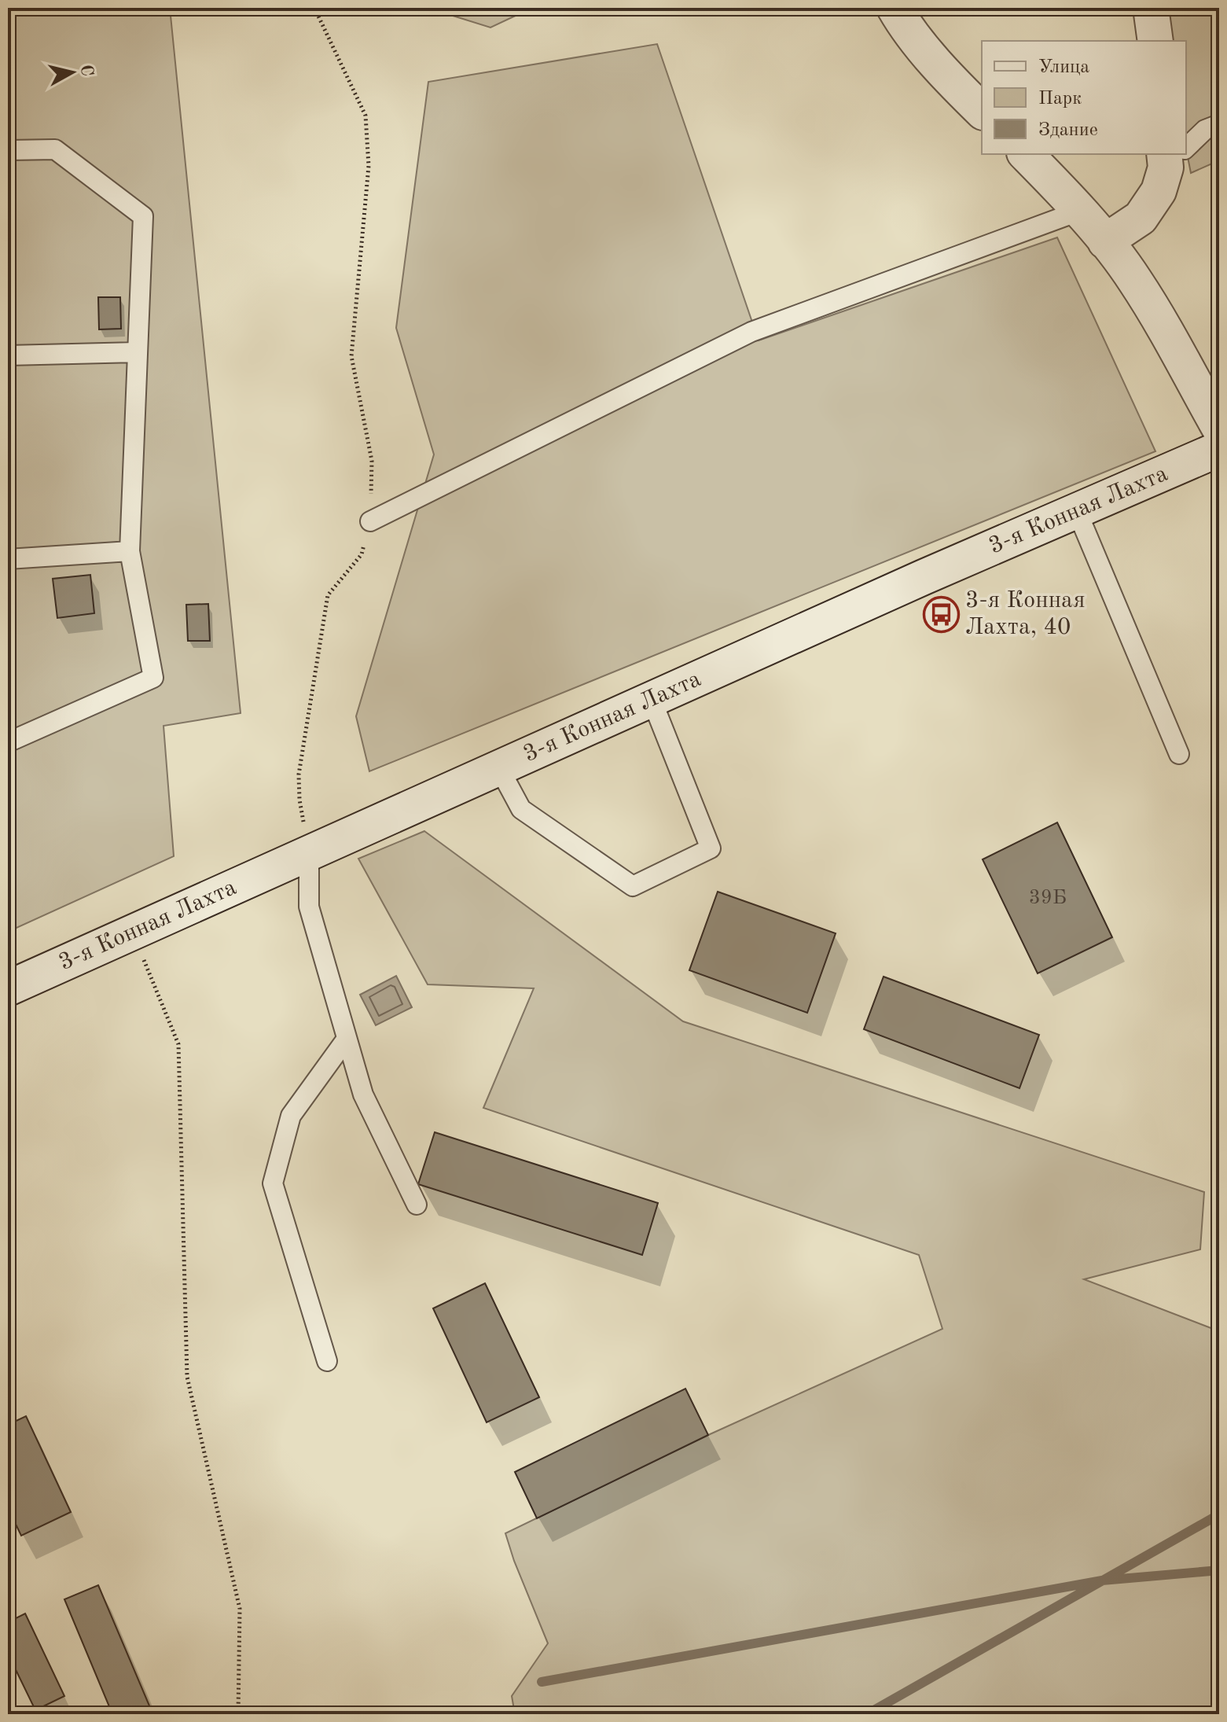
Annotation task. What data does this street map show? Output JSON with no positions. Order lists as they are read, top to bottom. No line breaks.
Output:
{"streets":{"main road":["3-я Конная Лахта"]},"places":{"bus stop":["3-я Конная Лахта, 40"]},"house_numbers":["39Б"],"legend":["Улица","Парк","Здание"],"north":"right"}
